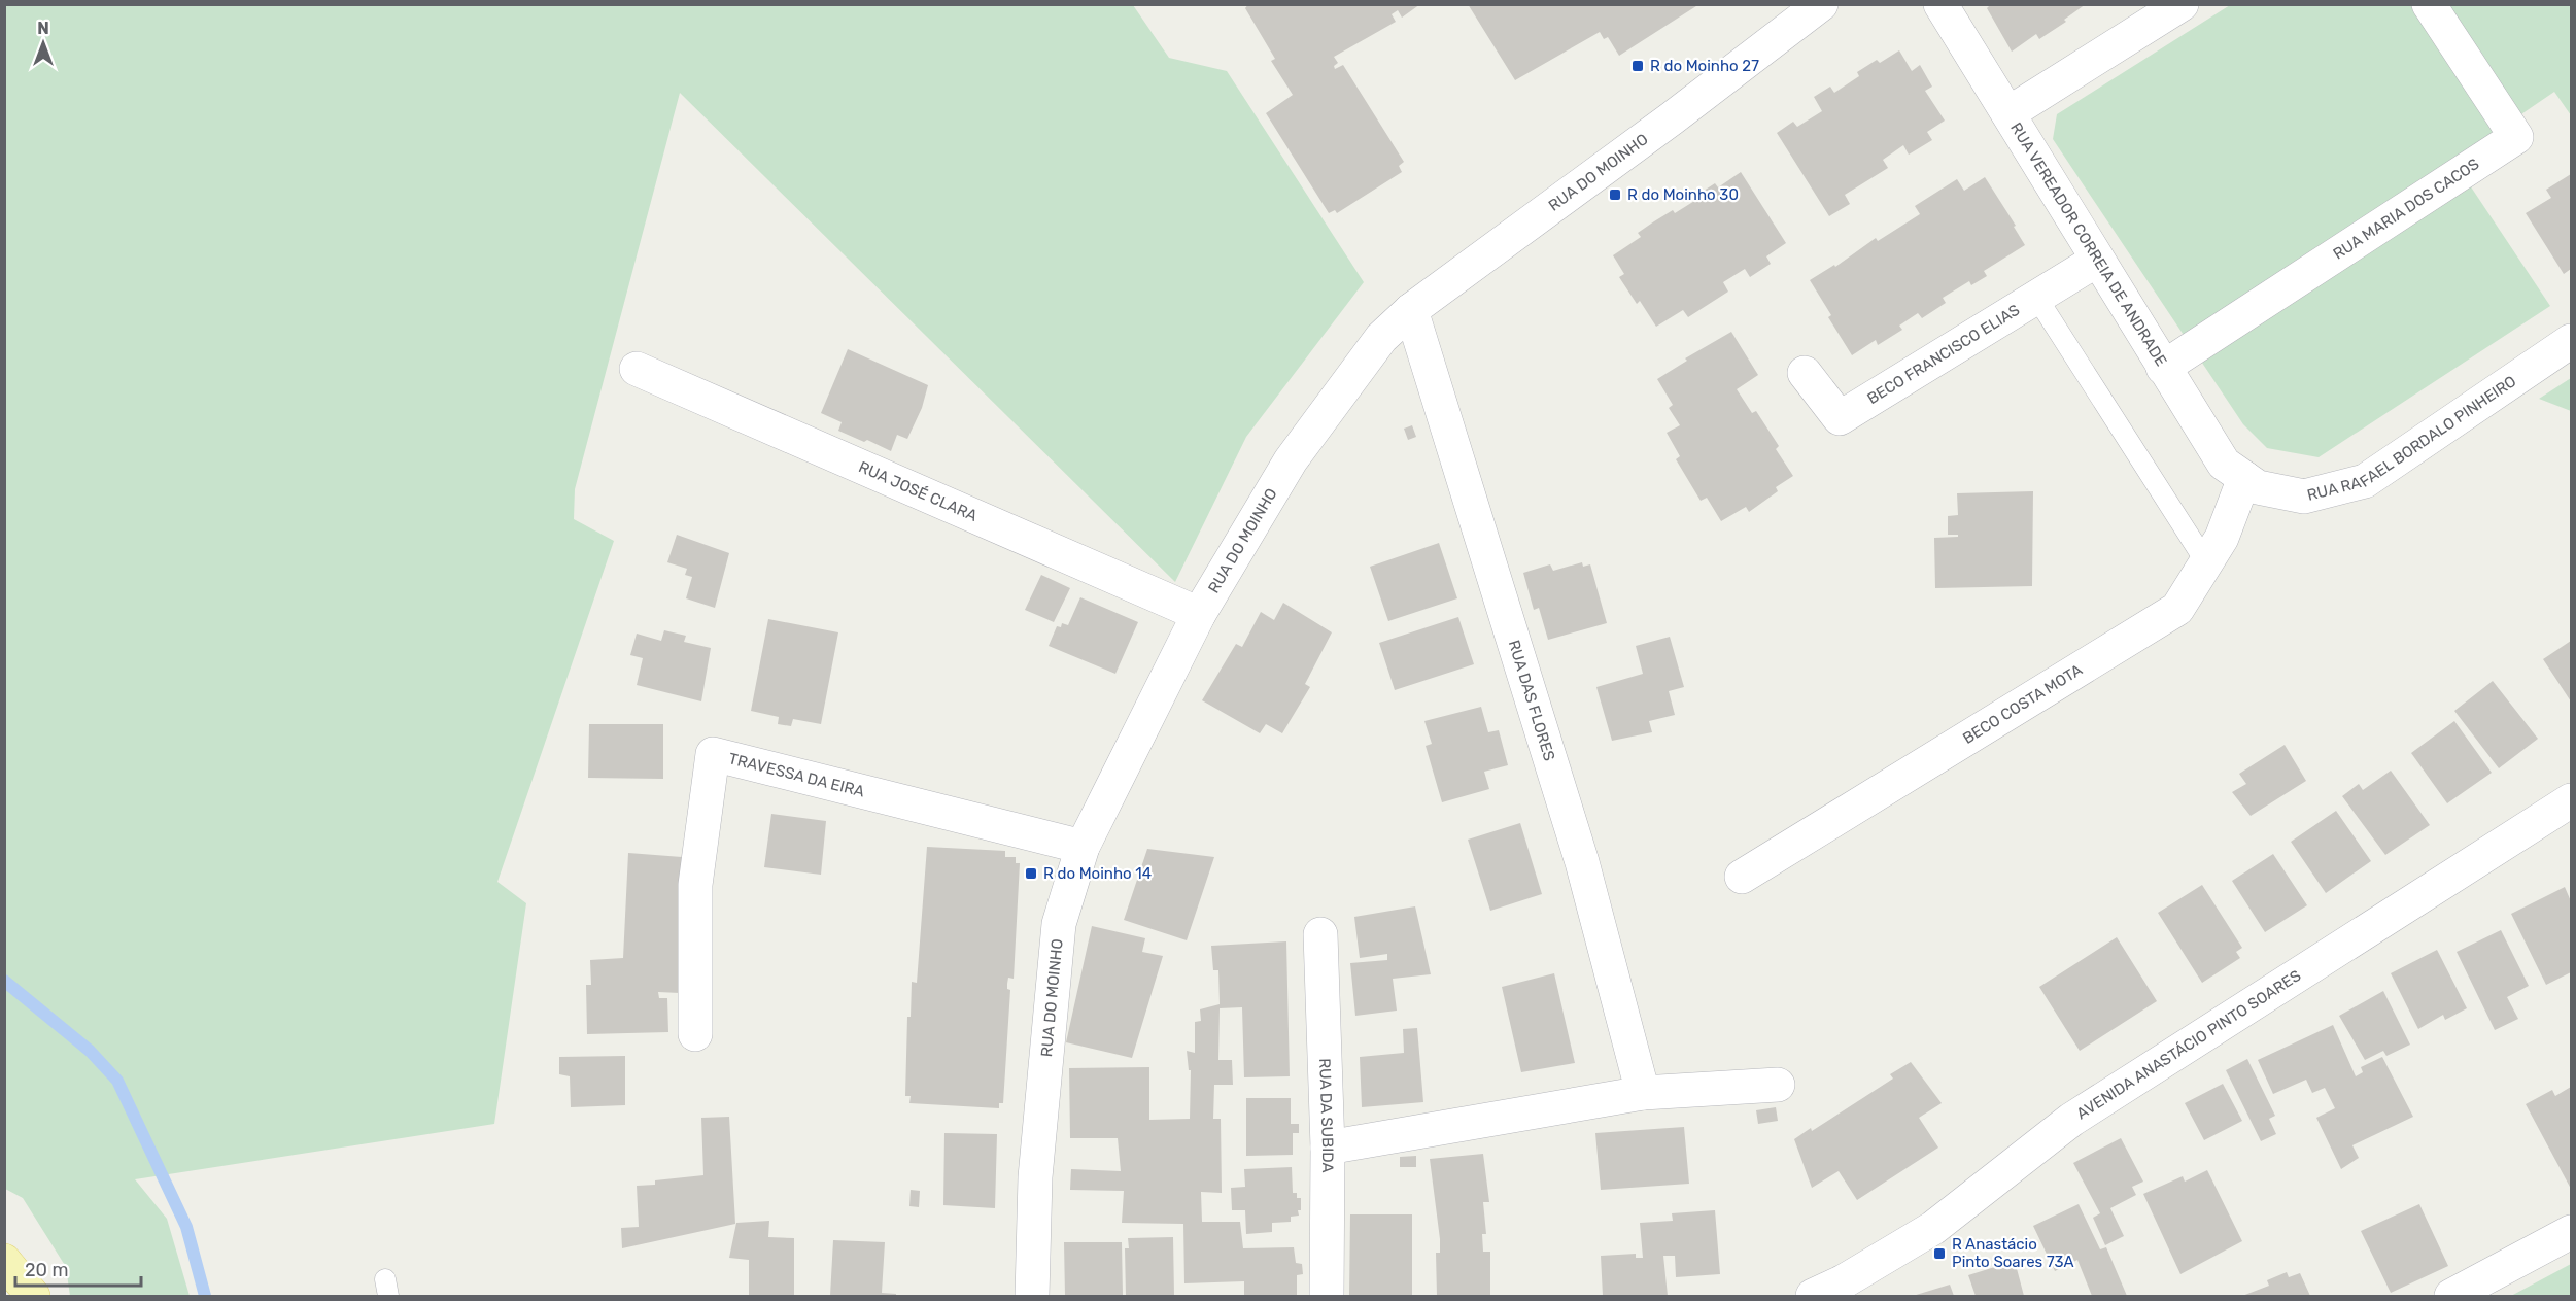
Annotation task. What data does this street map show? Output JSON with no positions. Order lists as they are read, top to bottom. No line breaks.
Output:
{"streets":{"street":["RUA DO MOINHO","RUA MARIA DOS CACOS","RUA VEREADOR CORREIA DE ANDRADE","BECO FRANCISCO ELIAS","RUA RAFAEL BORDALO PINHEIRO","RUA JOSÉ CLARA","RUA DAS FLORES","BECO COSTA MOTA","TRAVESSA DA EIRA","AVENIDA ANASTÁCIO PINTO SOARES","RUA DA SUBIDA"]},"crossings":[["RUA DO MOINHO","RUA JOSÉ CLARA"],["RUA DO MOINHO","RUA DAS FLORES"],["RUA DO MOINHO","TRAVESSA DA EIRA"],["RUA MARIA DOS CACOS","RUA VEREADOR CORREIA DE ANDRADE"],["RUA VEREADOR CORREIA DE ANDRADE","BECO FRANCISCO ELIAS"],["RUA VEREADOR CORREIA DE ANDRADE","RUA RAFAEL BORDALO PINHEIRO"],["RUA VEREADOR CORREIA DE ANDRADE","BECO COSTA MOTA"],["RUA RAFAEL BORDALO PINHEIRO","BECO COSTA MOTA"]],"places":{"transit":["R do Moinho 27","R do Moinho 30","R do Moinho 14","R Anastácio Pinto Soares 73A"]},"scale_bar":"20 m","north":"top"}
